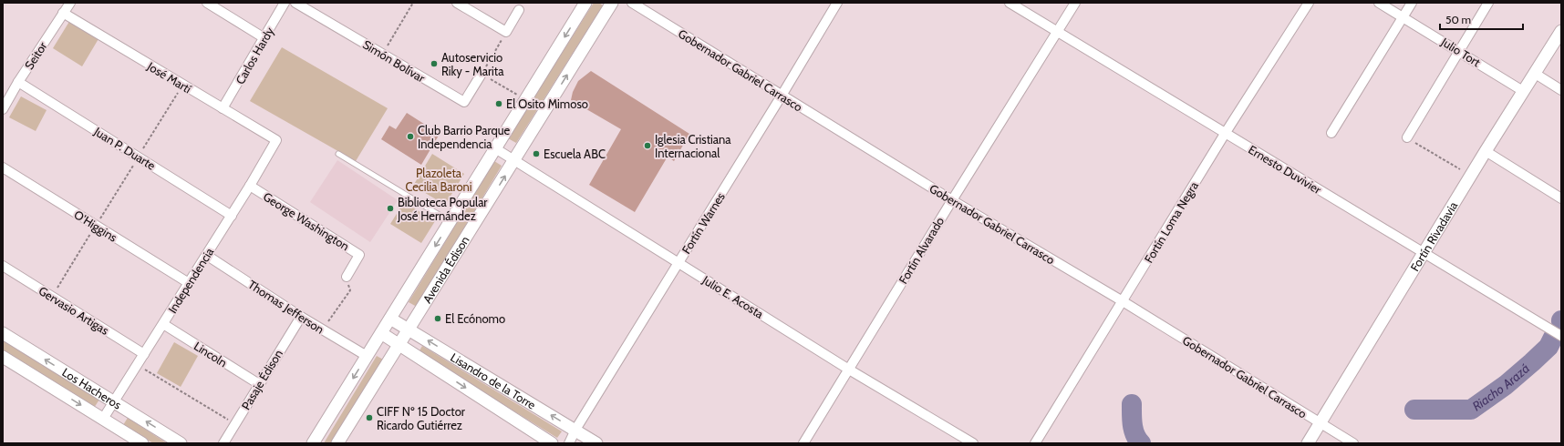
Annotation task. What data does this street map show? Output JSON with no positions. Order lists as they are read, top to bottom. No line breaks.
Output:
{"streets":{"main road":["Fortín Rivadavia","Avenida Édison","Lisandro de la Torre","Los Hacheros"],"street":["Julio Tort","Seitor","Carlos Hardy","Simón Bolívar","Gobernador Gabriel Carrasco","José Martí","Juan P. Duarte","Ernesto Duvivier","George Washington","Fortín Loma Negra","Fortín Warnes","O'Higgins","Fortín Alvarado","Independencia","Julio E. Acosta","Thomas Jefferson","Gervasio Artigas","Lincoln","Pasaje Édison"]},"crossings":[["Julio Tort","Fortín Rivadavia"],["Seitor","José Martí"],["Seitor","Juan P. Duarte"],["Carlos Hardy","José Martí"],["Gobernador Gabriel Carrasco","Fortín Loma Negra"],["Gobernador Gabriel Carrasco","Fortín Warnes"],["Gobernador Gabriel Carrasco","Fortín Rivadavia"],["Gobernador Gabriel Carrasco","Fortín Alvarado"],["José Martí","Independencia"],["Juan P. Duarte","Independencia"],["Ernesto Duvivier","Fortín Loma Negra"],["Ernesto Duvivier","Fortín Rivadavia"],["Ernesto Duvivier","Fortín Alvarado"],["George Washington","Independencia"],["Fortín Warnes","Julio E. Acosta"],["Fortín Warnes","Lisandro de la Torre"],["O'Higgins","Independencia"],["Fortín Alvarado","Julio E. Acosta"],["Avenida Édison","Julio E. Acosta"],["Avenida Édison","Thomas Jefferson"],["Avenida Édison","Lisandro de la Torre"],["Independencia","Thomas Jefferson"],["Independencia","Gervasio Artigas"],["Independencia","Lincoln"],["Independencia","Los Hacheros"],["Thomas Jefferson","Pasaje Édison"],["Lincoln","Pasaje Édison"]],"water":["Riacho Arazá"],"parks":["Plazoleta Cecilia Baroni"],"places":["Autoservicio Riky - Marita","El Osito Mimoso","Club Barrio Parque Independencia","Iglesia Cristiana Internacional","Escuela ABC","Biblioteca Popular José Hernández","El Ecónomo","CIFF Nº 15 Doctor Ricardo Gutiérrez"],"scale_bar":"50 m"}
